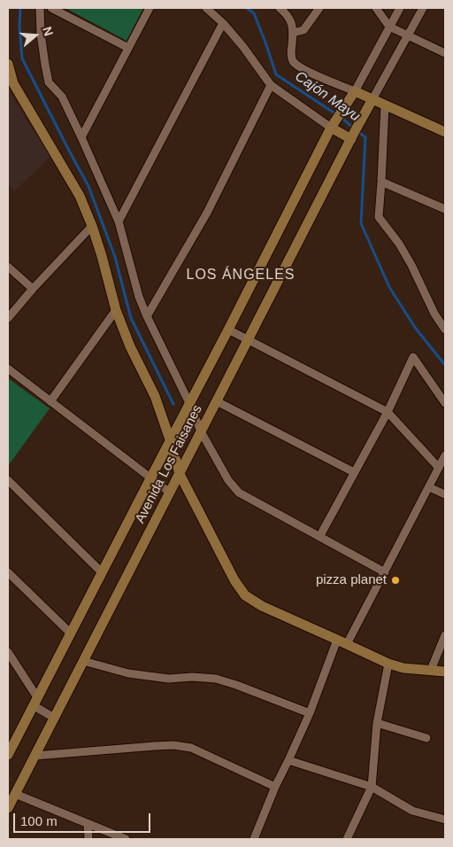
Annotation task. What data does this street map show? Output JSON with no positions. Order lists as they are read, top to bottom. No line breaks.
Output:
{"streets":{"street":["Avenida Los Faisanes"]},"districts":["LOS ÁNGELES"],"water":["Cajón Mayu"],"places":["pizza planet"],"scale_bar":"100 m","north":"right"}
